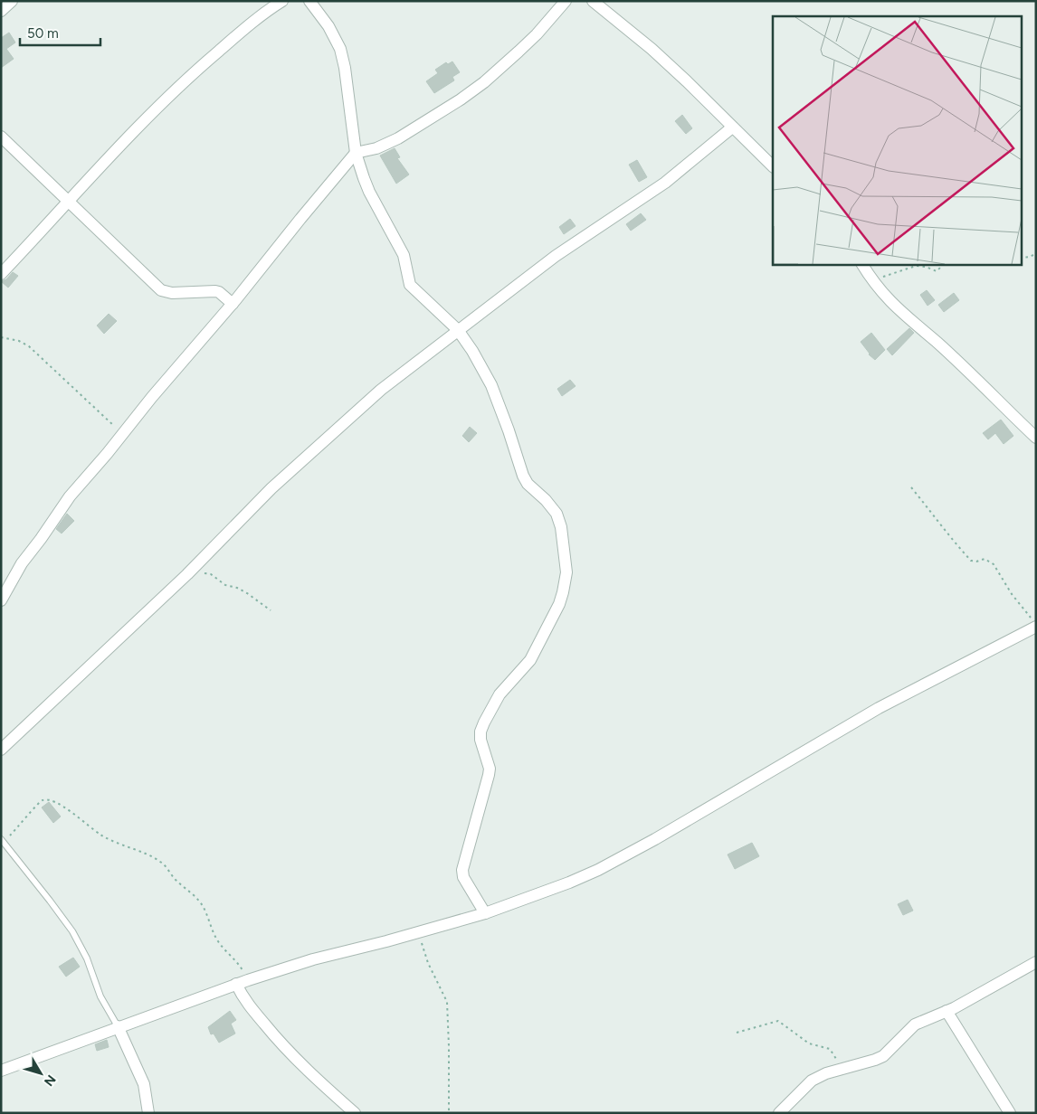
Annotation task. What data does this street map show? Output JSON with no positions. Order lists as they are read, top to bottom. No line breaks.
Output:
{"scale_bar":"50 m","north":"bottom right"}
